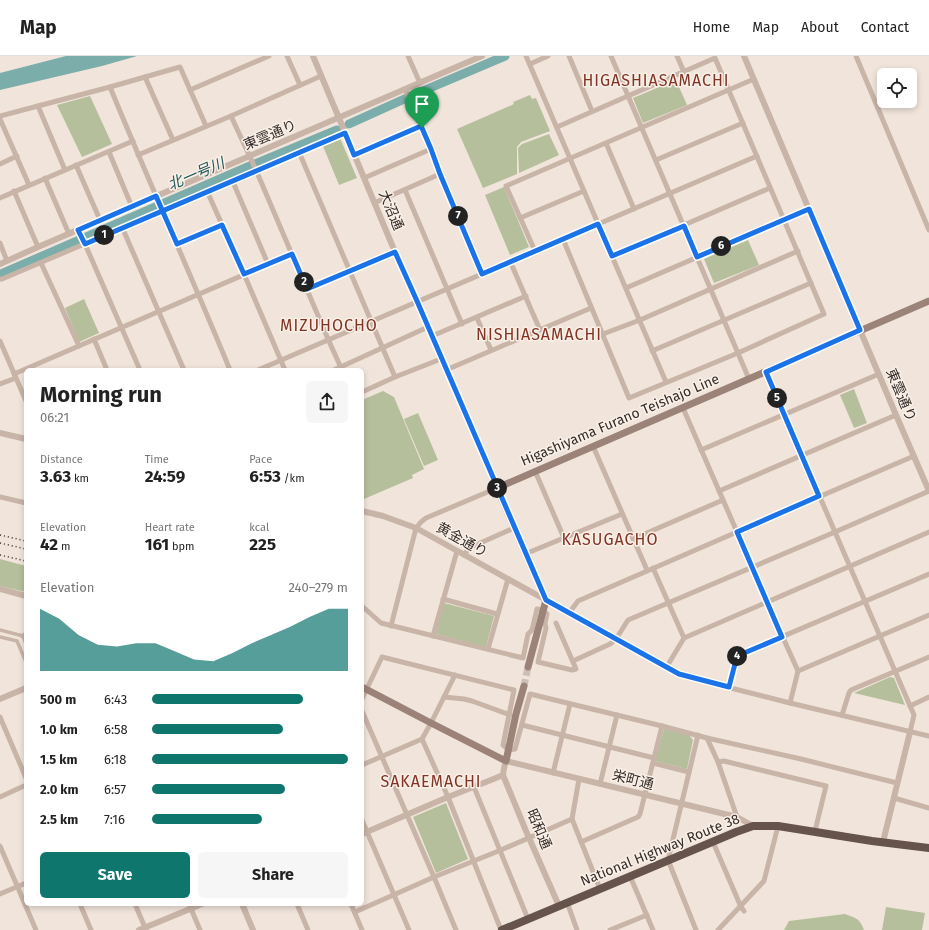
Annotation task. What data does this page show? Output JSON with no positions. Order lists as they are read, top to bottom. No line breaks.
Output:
{"streets":{"highway":["National Highway Route 38"],"main road":["Higashiyama Furano Teishajo Line"],"street":["東雲通り","大沼通","黄金通り","栄町通","昭和通"]},"crossings":[["東雲通り","大沼通"],["東雲通り","Higashiyama Furano Teishajo Line"],["大沼通","Higashiyama Furano Teishajo Line"],["栄町通","National Highway Route 38"],["昭和通","National Highway Route 38"]],"districts":["HIGASHIASAMACHI","MIZUHOCHO","NISHIASAMACHI","KASUGACHO","SAKAEMACHI"],"water":["北一号川"],"page":{"header":"Map","nav":["Home","Map","About","Contact"],"pins":["7","1","6","2","5","3","4"],"heading":["Morning run","06:21"],"stats":[["Distance","3.63 km"],["Time","24:59"],["Pace","6:53 /km"],["Elevation","42 m"],["Heart rate","161 bpm"],["kcal","225"]],"chart":["Elevation","240–279 m"],"list":[{"name":"500 m","note":"6:43"},{"name":"1.0 km","note":"6:58"},{"name":"1.5 km","note":"6:18"},{"name":"2.0 km","note":"6:57"},{"name":"2.5 km","note":"7:16"}],"buttons":["Save","Share"]}}
